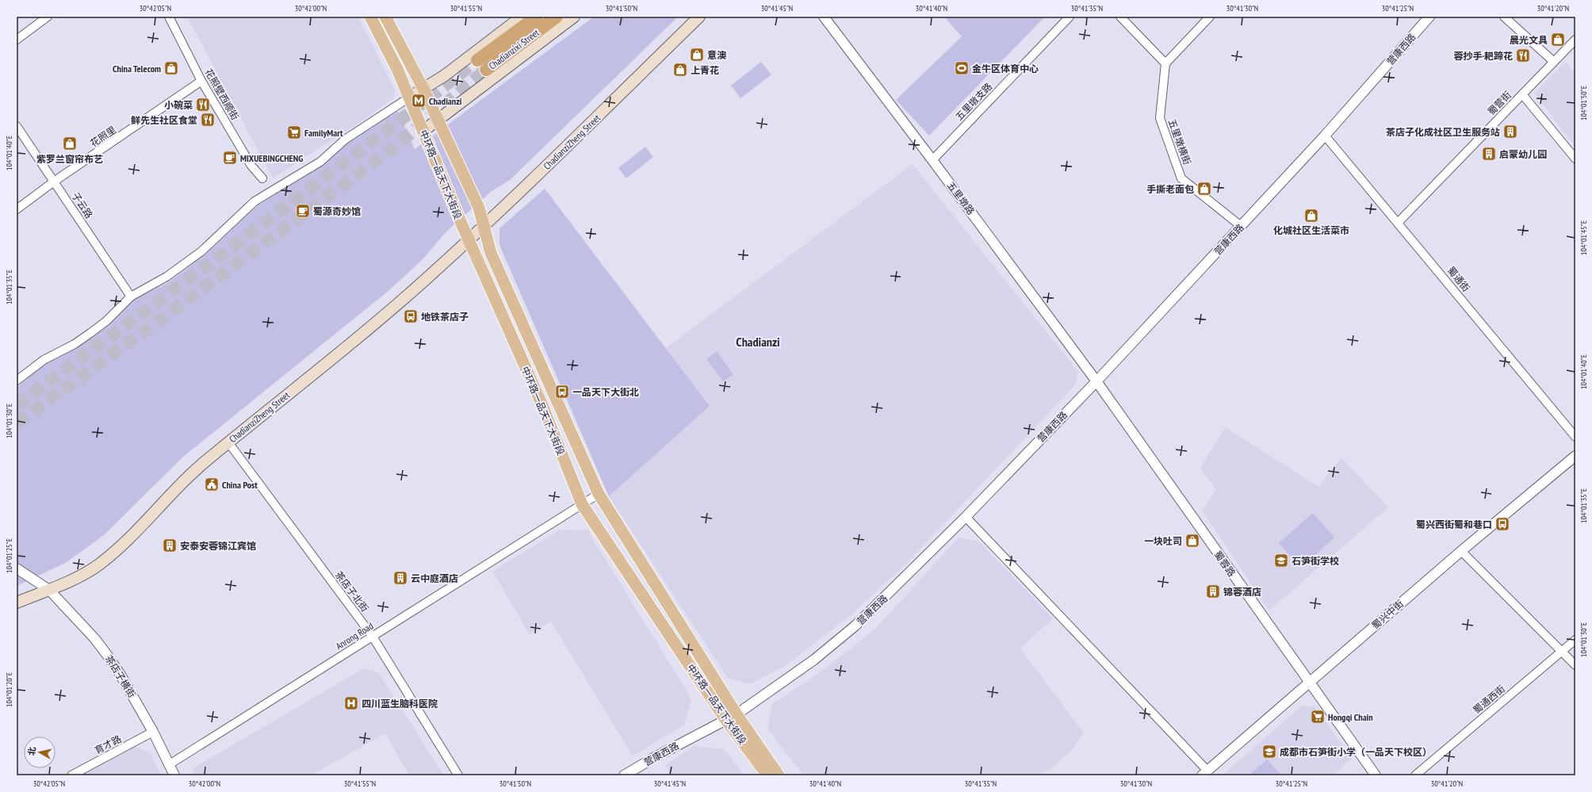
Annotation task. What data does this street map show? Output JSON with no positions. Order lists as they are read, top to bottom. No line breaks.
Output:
{"streets":{"highway":["Chadianzixi Street"],"main road":["ChadianziZheng Street","中环路一品天下大街段"],"street":["营康西路","花照壁西顺街","五里墩支路","蜀营街","花照里","五里墩横街","五里墩路","子云路","蜀通街","蜀蓉路","茶店子北街","蜀兴中街","Anrong Road","茶店子横街","蜀通西街","育才路"]},"crossings":[["营康西路","五里墩横街"],["营康西路","中环路一品天下大街段"],["营康西路","五里墩路"],["营康西路","蜀通街"],["营康西路","蜀蓉路"],["花照壁西顺街","花照里"],["五里墩支路","五里墩路"],["蜀营街","蜀通街"],["花照里","子云路"],["ChadianziZheng Street","中环路一品天下大街段"],["ChadianziZheng Street","茶店子北街"],["ChadianziZheng Street","茶店子横街"],["中环路一品天下大街段","Anrong Road"],["五里墩路","蜀蓉路"],["蜀蓉路","蜀兴中街"],["茶店子北街","Anrong Road"],["Anrong Road","茶店子横街"],["茶店子横街","育才路"]],"districts":["Chadianzi"],"places":{"shop":["晨光文具","意澳","China Telecom","上青花","紫罗兰窗帘布艺","手撕老面包","化城社区生活菜市","一块吐司"],"restaurant":["蓉抄手·耙蹄花","小碗菜","鲜先生社区食堂"],"sports":["金牛区体育中心"],"metro station":["Chadianzi"],"building":["茶店子化成社区卫生服务站","启蒙幼儿园","安泰安蓉锦江宾馆","云中庭酒店","锦蓉酒店"],"supermarket":["FamilyMart","Hongqi Chain"],"cafe":["MIXUEBINGCHENG","蜀源奇妙馆"],"bus stop":["地铁茶店子","一品天下大街北","蜀兴西街蜀和巷口"],"public building":["China Post"],"school or university":["石笋街学校","成都市石笋街小学（一品天下校区）"],"hospital":["四川蓝生脑科医院"]},"north":"left","coordinates":["30°42'05\"N","30°42'00\"N","30°41'55\"N","30°41'50\"N","30°41'45\"N","30°41'40\"N","30°41'35\"N","30°41'30\"N","30°41'25\"N","30°41'20\"N","104°01'50\"E","104°01'40\"E","104°01'45\"E","104°01'35\"E","104°01'30\"E","104°01'25\"E","104°01'20\"E"]}
